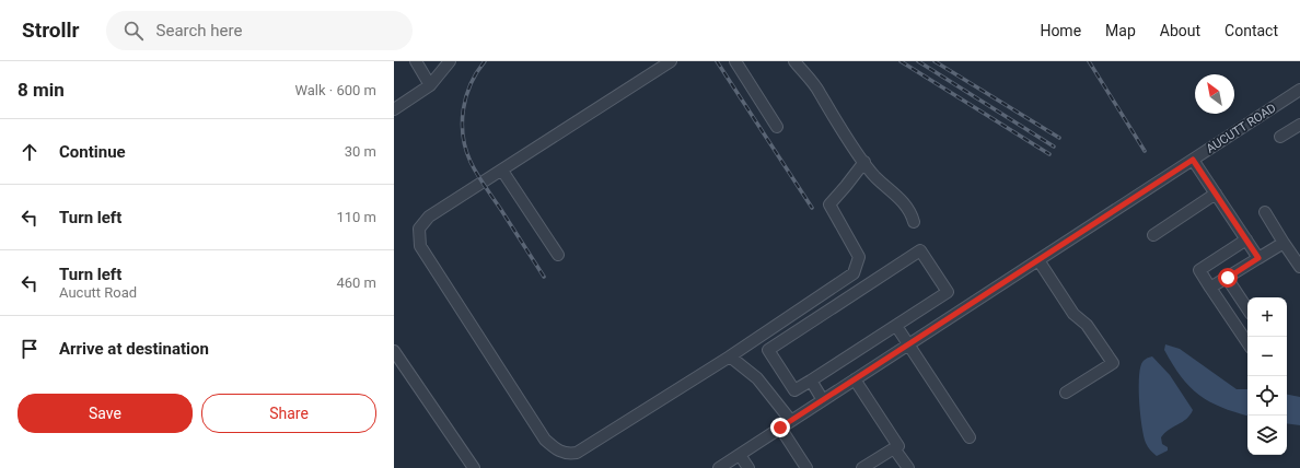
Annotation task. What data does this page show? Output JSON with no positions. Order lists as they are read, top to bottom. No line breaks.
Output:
{"streets":{"street":["AUCUTT ROAD"]},"north":"top left","page":{"header":"Strollr","search":"Search here","nav":["Home","Map","About","Contact"],"heading":["8 min","Walk · 600 m"],"list":[["Continue","30 m"],["Turn left","110 m"],["Turn left","Aucutt Road","460 m"],"Arrive at destination"],"map_buttons":["+","−"],"buttons":["Save","Share"]}}
